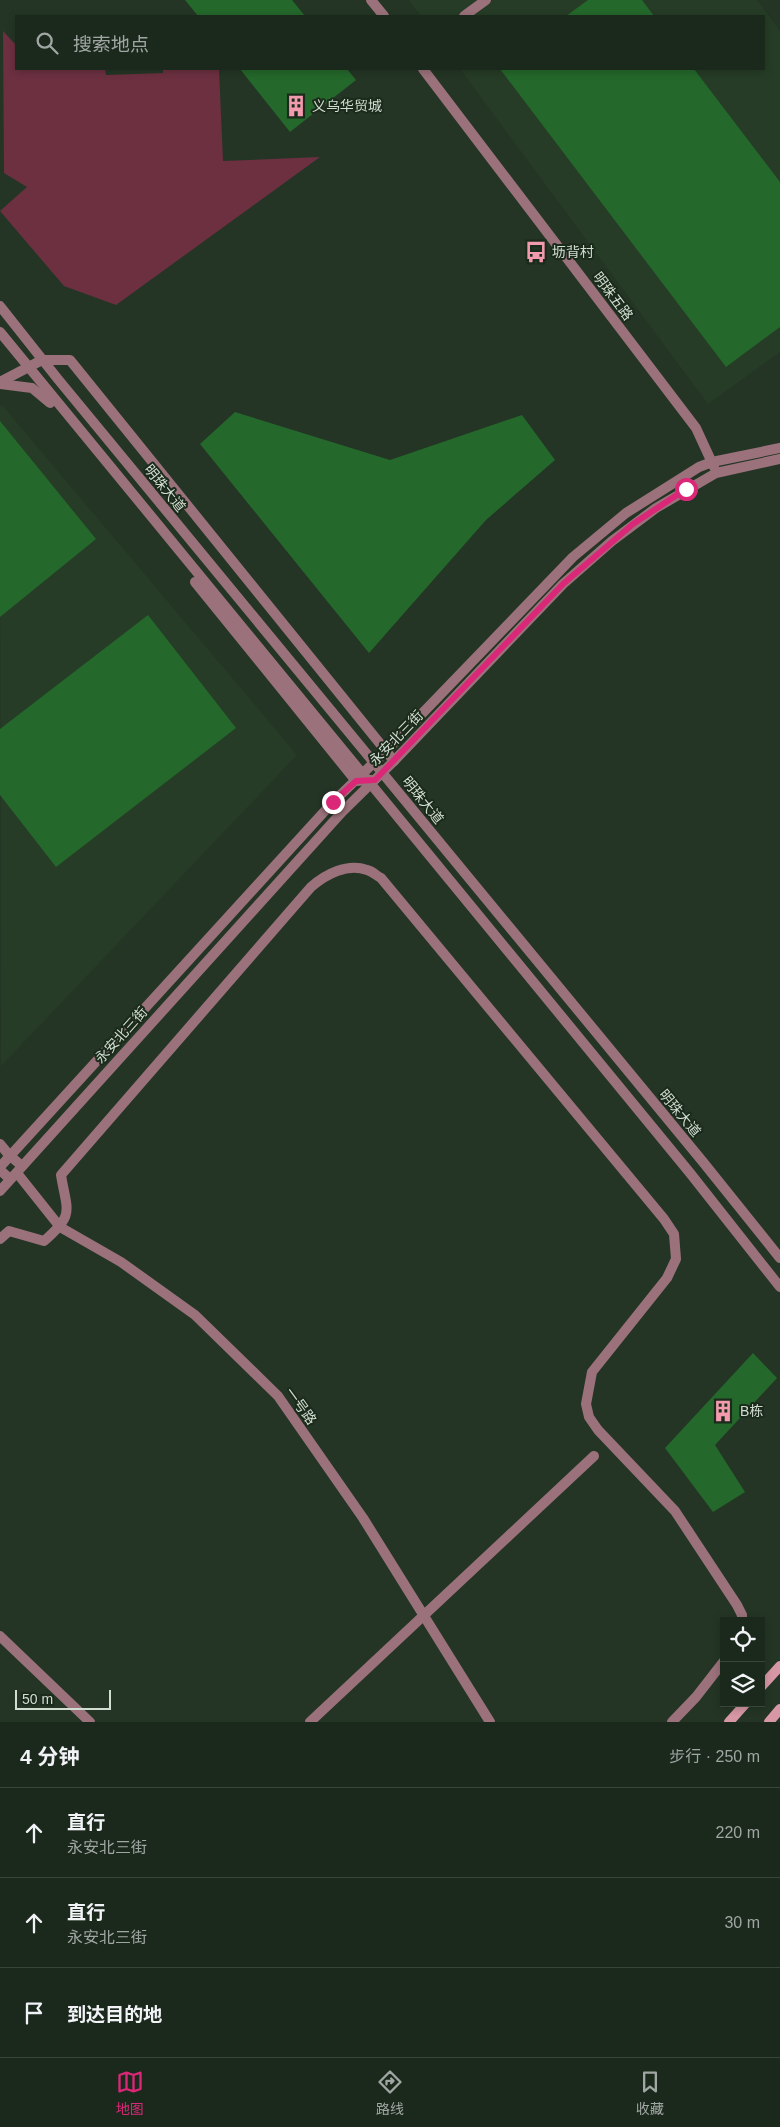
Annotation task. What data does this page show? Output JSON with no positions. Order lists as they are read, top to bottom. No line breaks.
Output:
{"streets":{"street":["明珠五路","明珠大道","永安北三街","一号路"]},"crossings":[["明珠五路","永安北三街"],["明珠大道","永安北三街"],["永安北三街","一号路"]],"places":{"building":["义乌华贸城","B栋"],"bus stop":["坜背村"]},"scale_bar":"50 m","page":{"search":"搜索地点","scale":"50 m","heading":["4 分钟","步行 · 250 m"],"list":[["直行","永安北三街","220 m"],["直行","永安北三街","30 m"],"到达目的地"],"nav":["地图","路线","收藏"]}}
